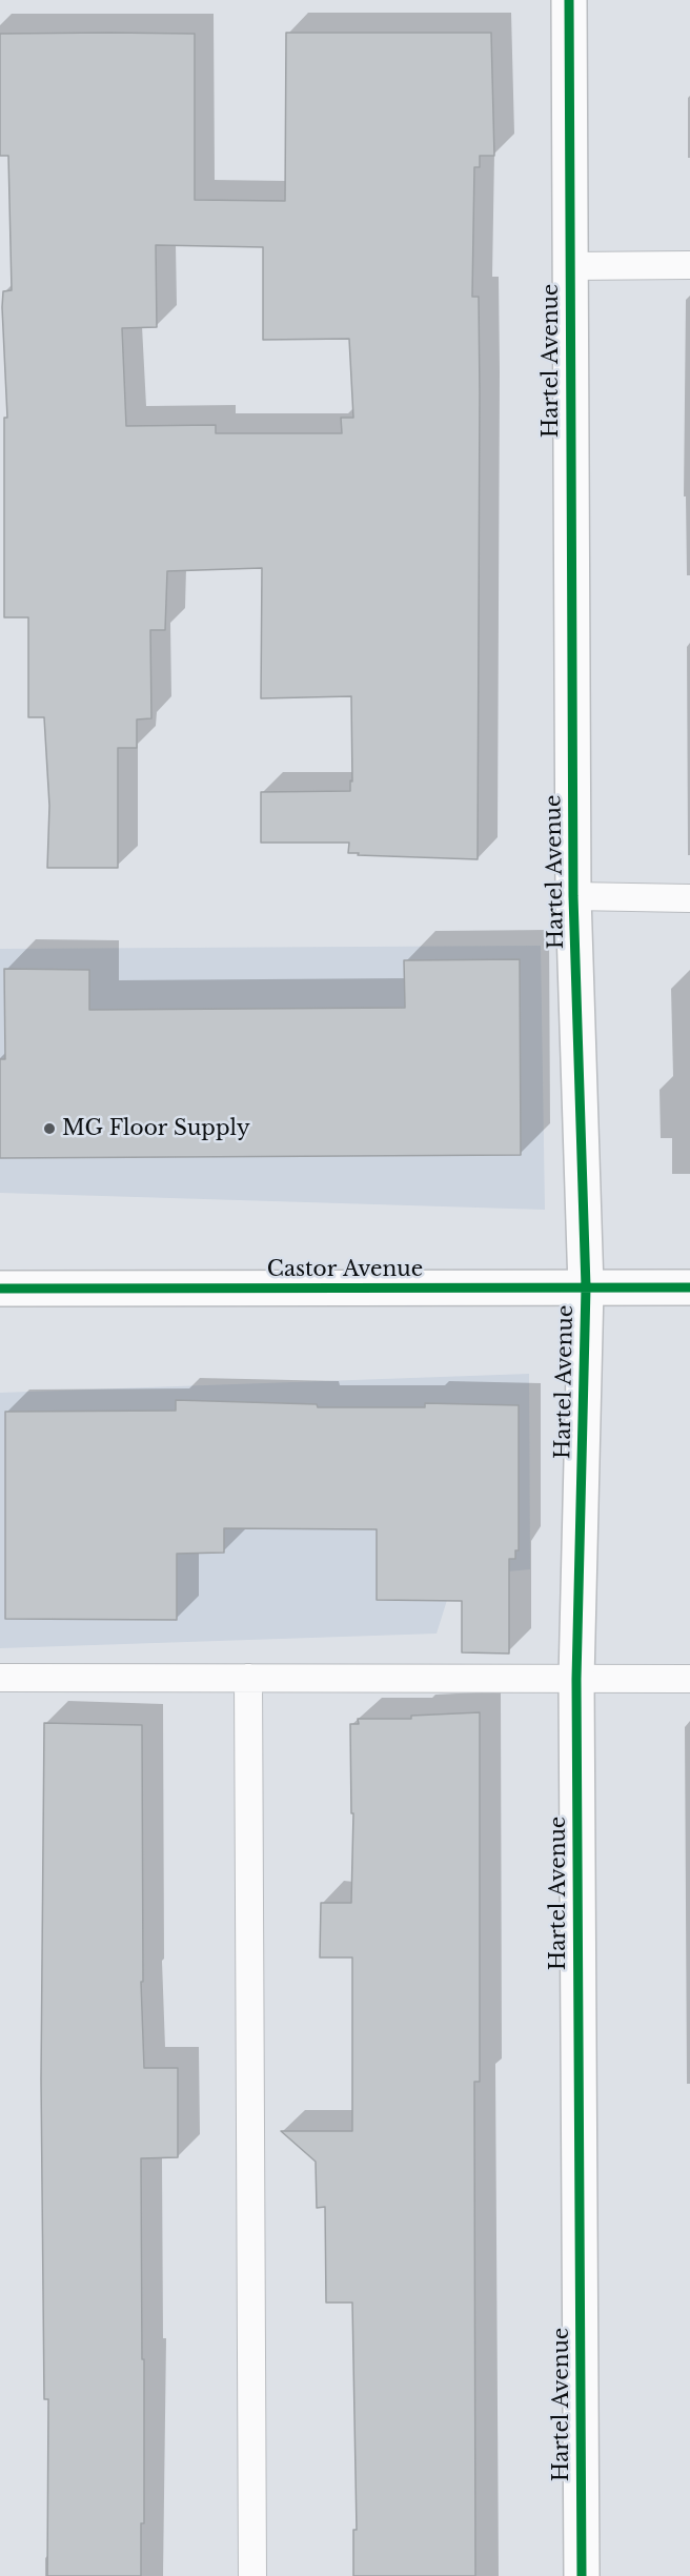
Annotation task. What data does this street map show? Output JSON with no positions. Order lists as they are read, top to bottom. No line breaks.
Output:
{"streets":{"street":["Hartel Avenue","Castor Avenue"]},"crossings":[["Hartel Avenue","Castor Avenue"]],"places":["MG Floor Supply"]}
